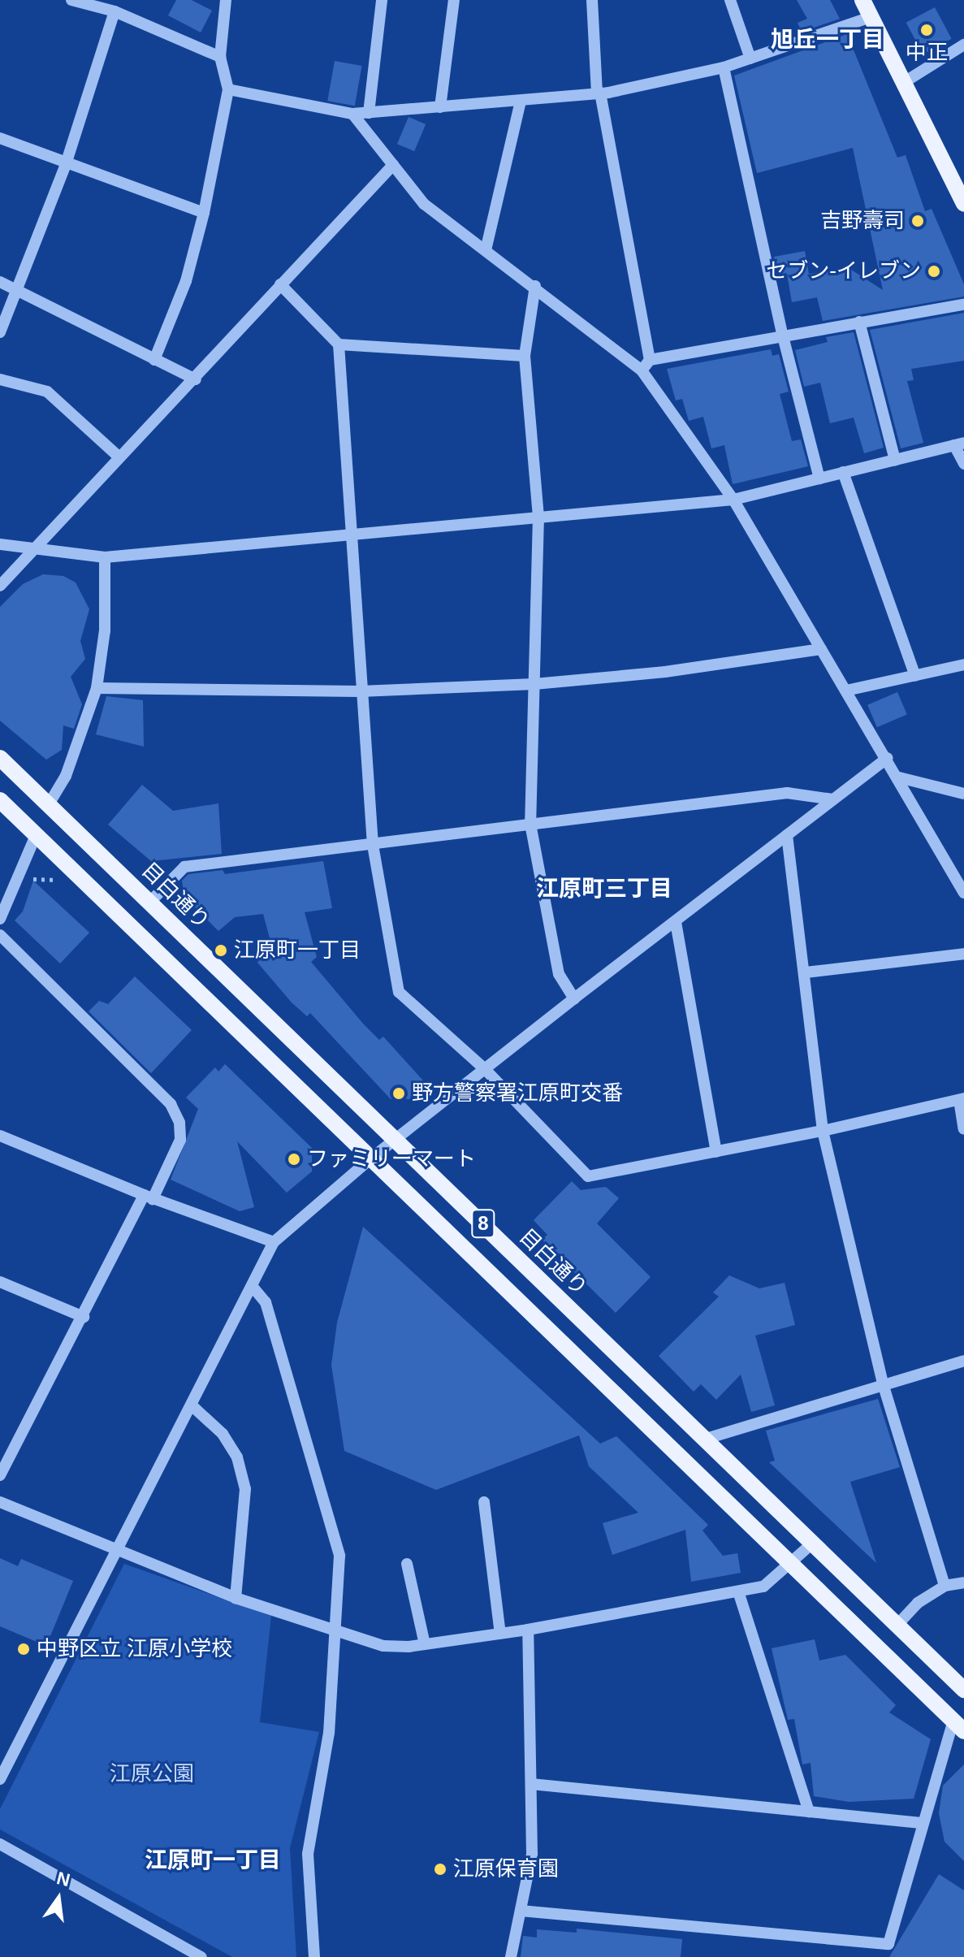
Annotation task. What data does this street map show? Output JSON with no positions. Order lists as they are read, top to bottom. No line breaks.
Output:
{"streets":{"main road":["目白通り","8"]},"districts":["旭丘一丁目","江原町三丁目","江原町一丁目"],"parks":["江原公園"],"places":["中正","吉野壽司","セブン-イレブン","江原町一丁目","野方警察署江原町交番","ファミリーマート","中野区立 江原小学校","江原保育園"],"north":"top"}
